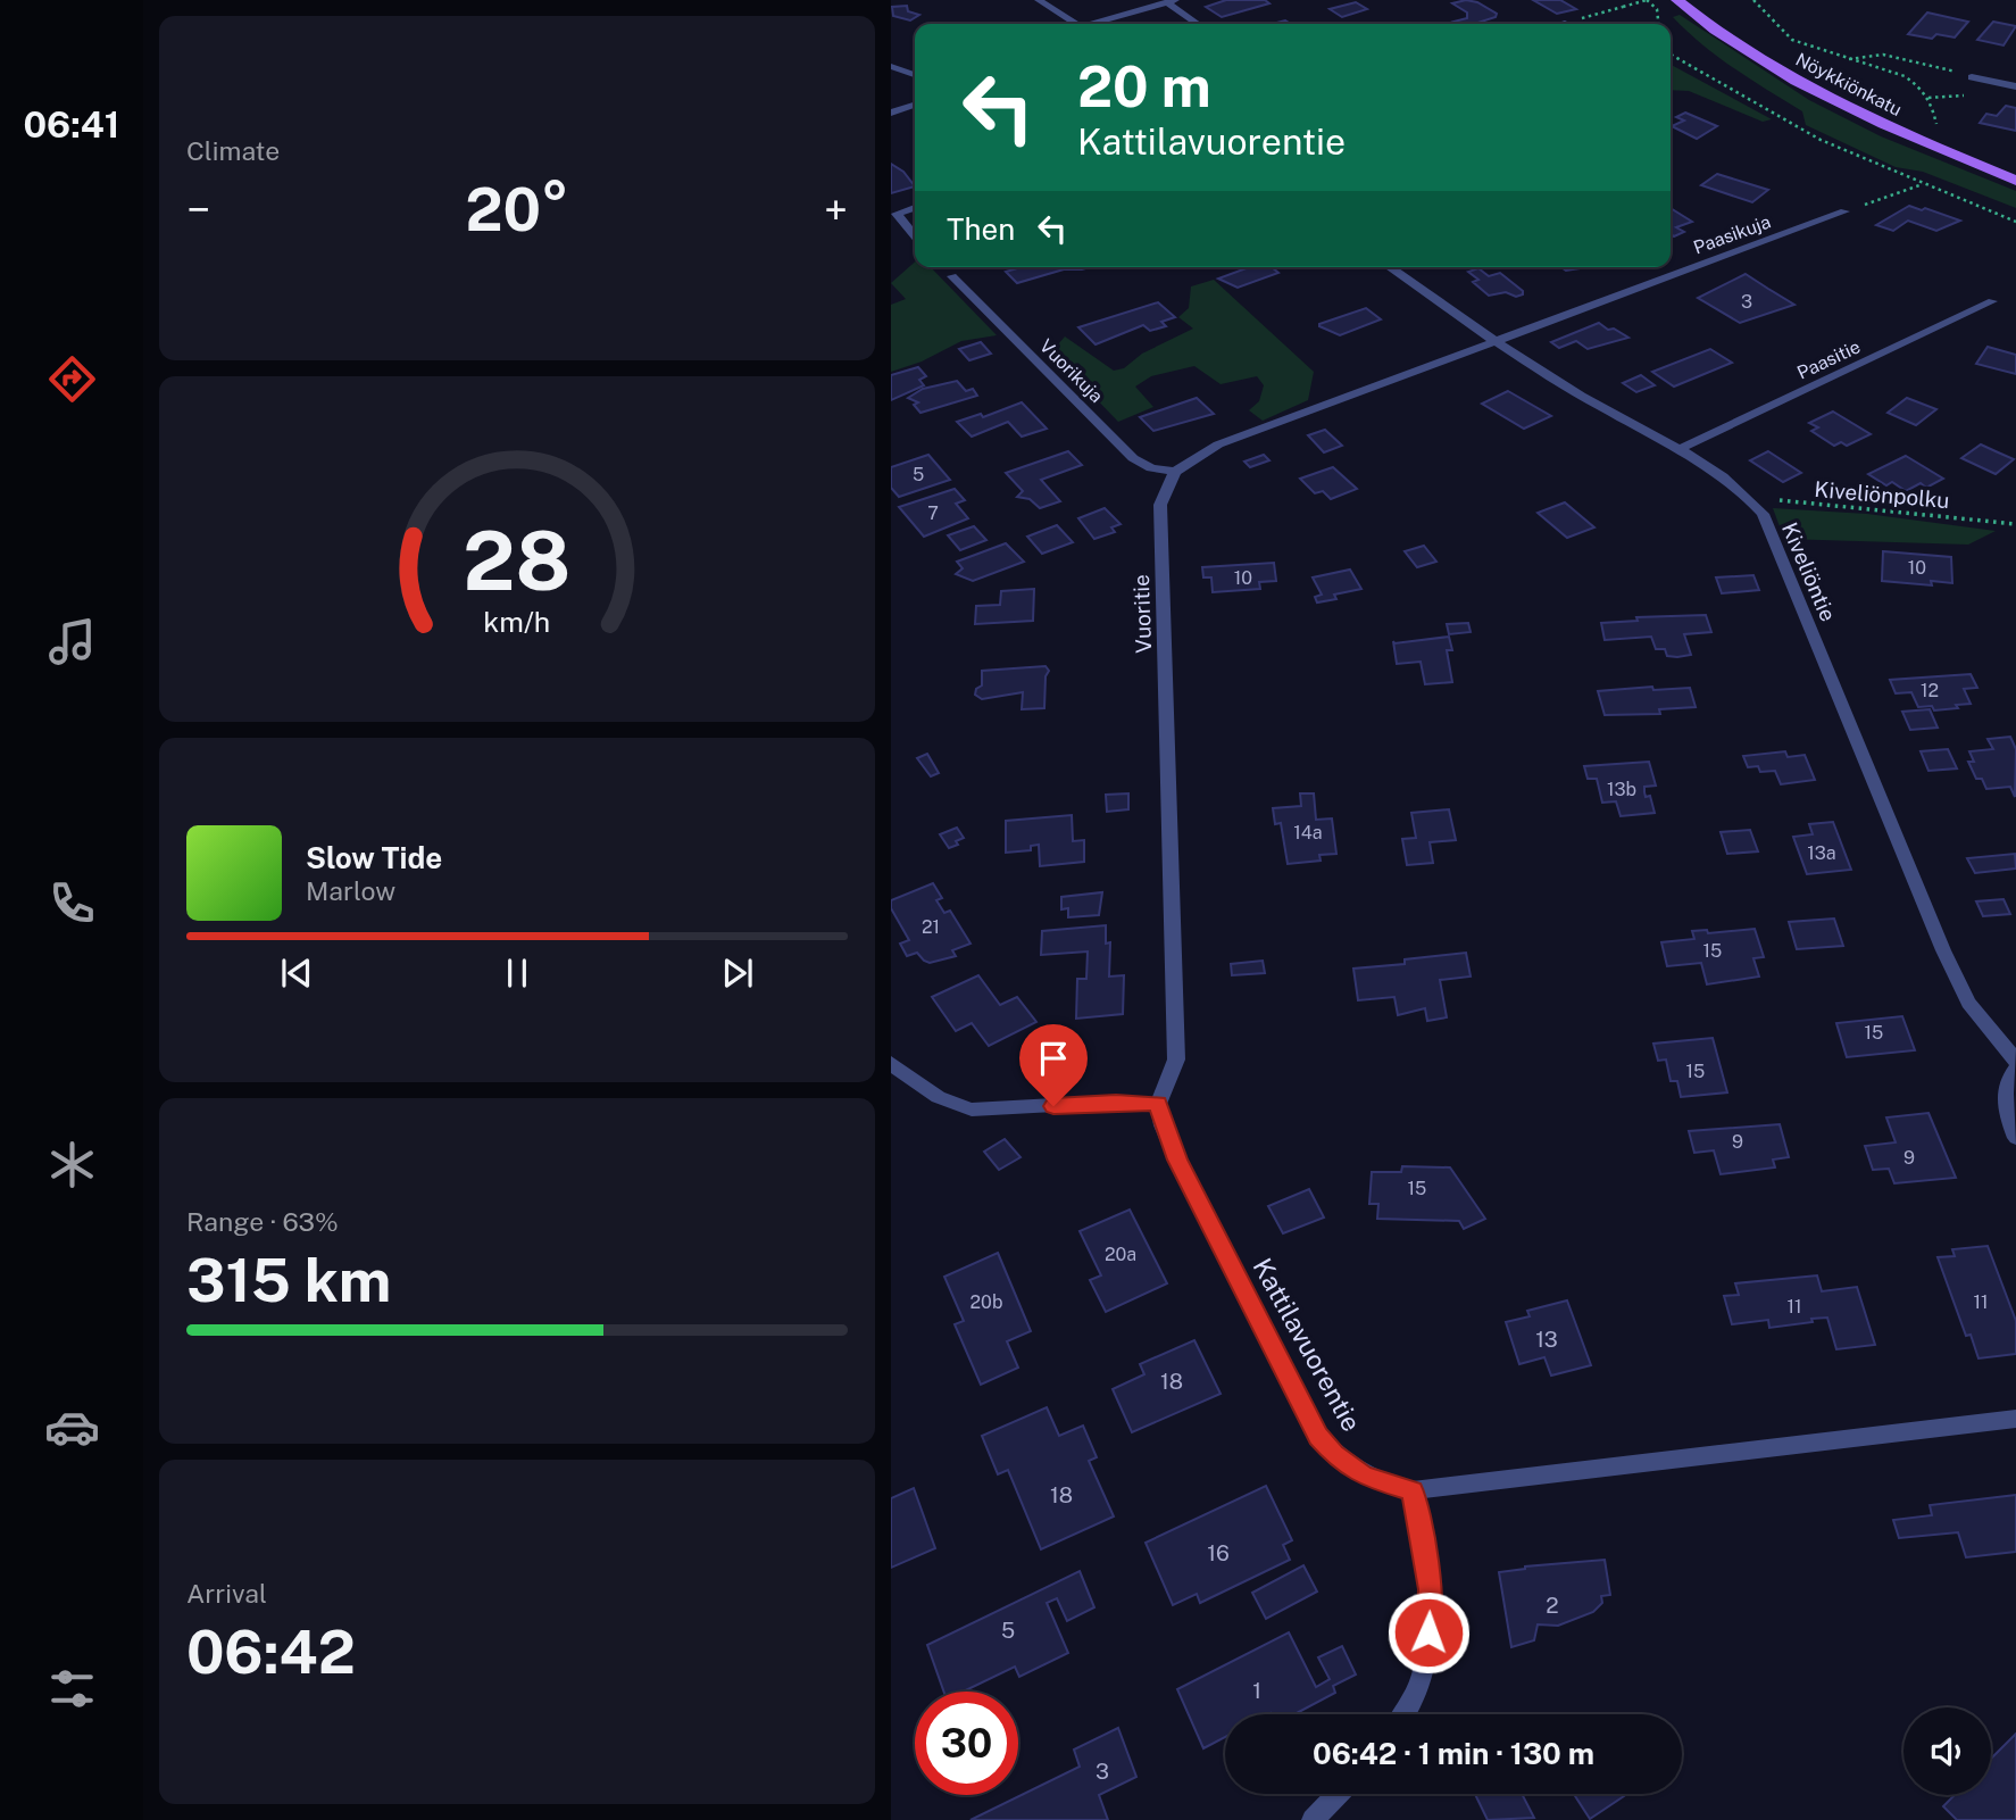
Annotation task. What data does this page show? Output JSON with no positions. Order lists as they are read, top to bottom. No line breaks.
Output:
{"streets":{"main road":["Nöykkiönkatu"],"street":["Paasikuja","Paasitie","Vuorikuja","Kiveliöntie","Vuoritie","Kattilavuorentie"],"path":["Kiveliönpolku"]},"crossings":[["Paasikuja","Kiveliöntie"],["Paasitie","Kiveliöntie"],["Vuorikuja","Vuoritie"],["Kiveliönpolku","Kiveliöntie"],["Vuoritie","Kattilavuorentie"]],"house_numbers":["3","5","7","10","10","12","13b","14a","13a","21","15","15","15","9","9","15","20a","20b","11","11","13","18","18","16","2","5","1","3"],"page":{"tabs":"06:41","tile":["Climate",["Range · 63%","315 km"],["Arrival","06:42"]],"turn":["20 m","Kattilavuorentie"],"heat":["−","20°","+"],"then":"Then","song":["Slow Tide","Marlow"],"limit":"30","trip":"06:42 · 1 min · 130 m","gauge":["28","km/h"]}}
